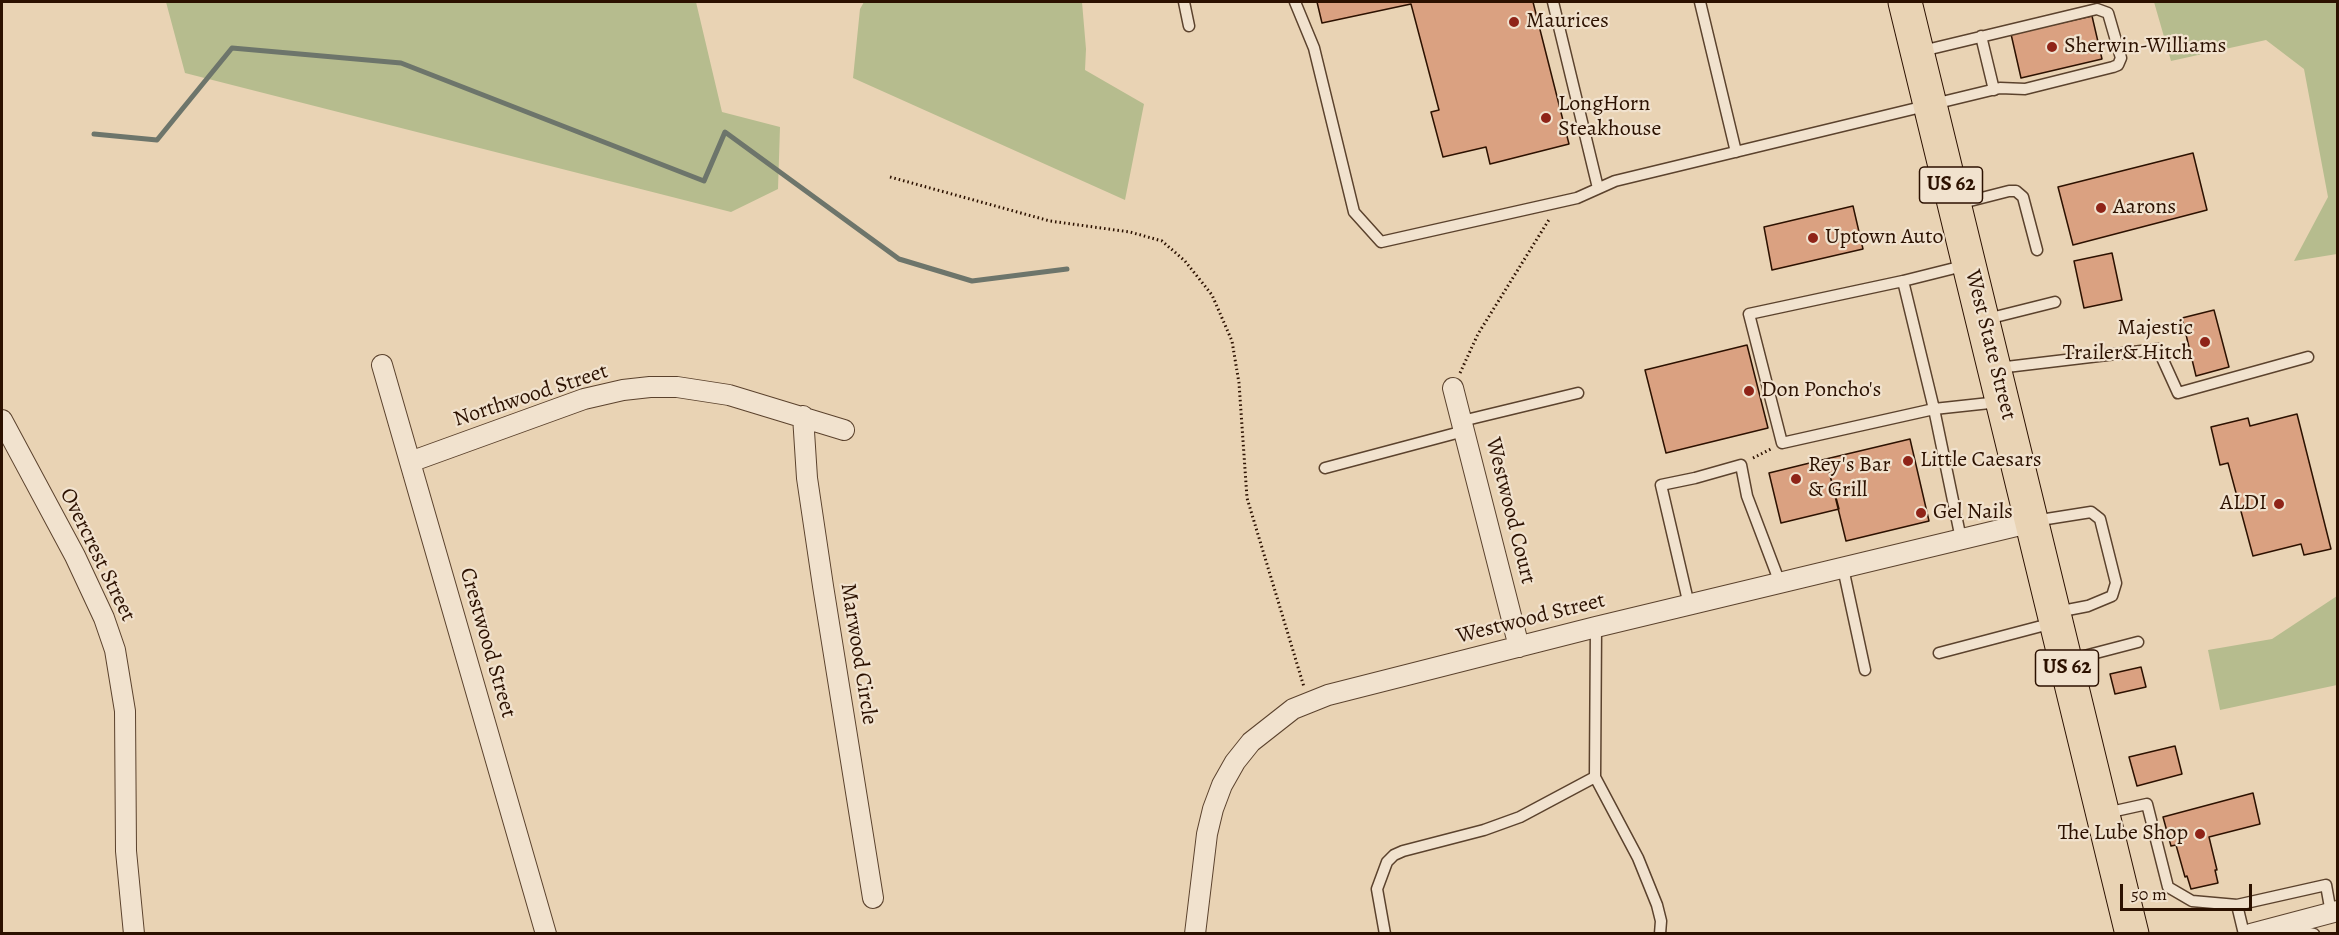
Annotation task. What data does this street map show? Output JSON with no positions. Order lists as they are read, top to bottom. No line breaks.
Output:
{"streets":{"highway":["US 62","West State Street"],"street":["Northwood Street","Westwood Court","Overcrest Street","Westwood Street","Crestwood Street","Marwood Circle"]},"crossings":[["West State Street","Westwood Street"],["Northwood Street","Crestwood Street"],["Northwood Street","Marwood Circle"],["Westwood Court","Westwood Street"]],"places":["Maurices","Sherwin-Williams","LongHorn Steakhouse","Aarons","Uptown Auto","Majestic Trailer& Hitch","Don Poncho's","Little Caesars","Rey's Bar & Grill","ALDI","Gel Nails","The Lube Shop"],"scale_bar":"50 m"}
